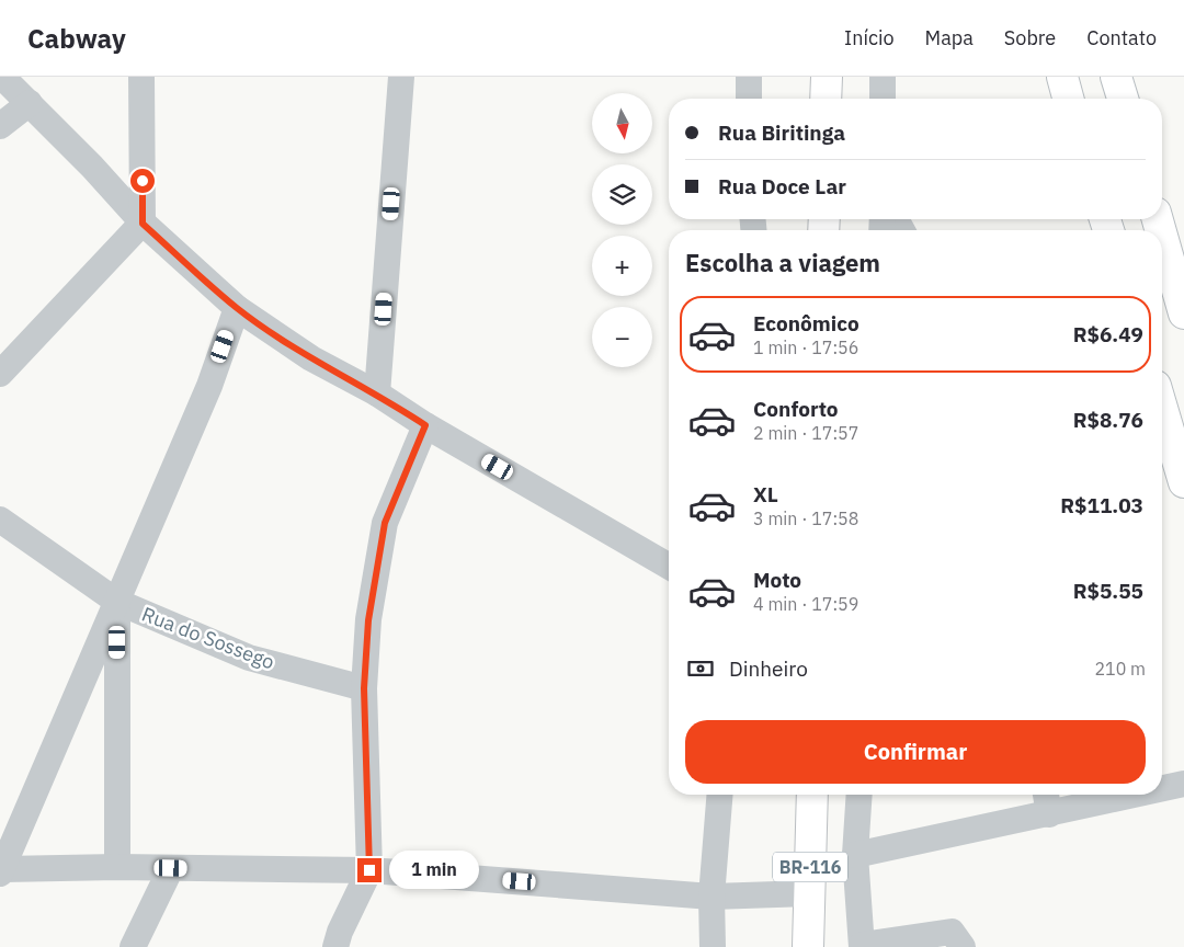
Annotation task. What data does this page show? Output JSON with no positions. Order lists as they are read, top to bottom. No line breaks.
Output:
{"streets":{"main road":["BR-116"],"street":["Rua do Sossego"]},"north":"bottom","page":{"header":"Cabway","nav":["Início","Mapa","Sobre","Contato"],"map_buttons":["+","−"],"banner":["Rua Biritinga","Rua Doce Lar"],"heading":"Escolha a viagem","list":[{"name":"Econômico","note":"1 min · 17:56","value":"R$6.49"},{"name":"Conforto","note":"2 min · 17:57","value":"R$8.76"},{"name":"XL","note":"3 min · 17:58","value":"R$11.03"},{"name":"Moto","note":"4 min · 17:59","value":"R$5.55"}],"pay":["Dinheiro","210 m"],"buttons":"Confirmar","bubble":"1 min"}}
